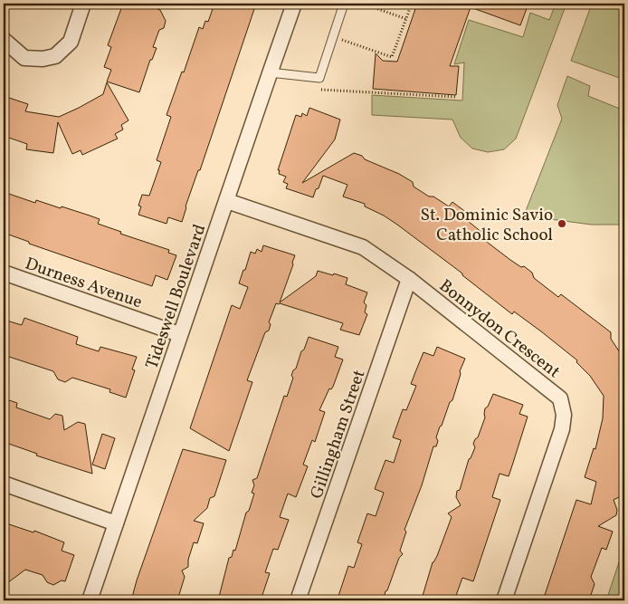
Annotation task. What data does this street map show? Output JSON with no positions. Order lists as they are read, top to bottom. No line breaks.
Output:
{"streets":{"street":["Durness Avenue","Tideswell Boulevard","Bonnydon Crescent","Gillingham Street"]},"crossings":[["Durness Avenue","Tideswell Boulevard"],["Tideswell Boulevard","Bonnydon Crescent"],["Bonnydon Crescent","Gillingham Street"]],"places":["St. Dominic Savio Catholic School"]}
